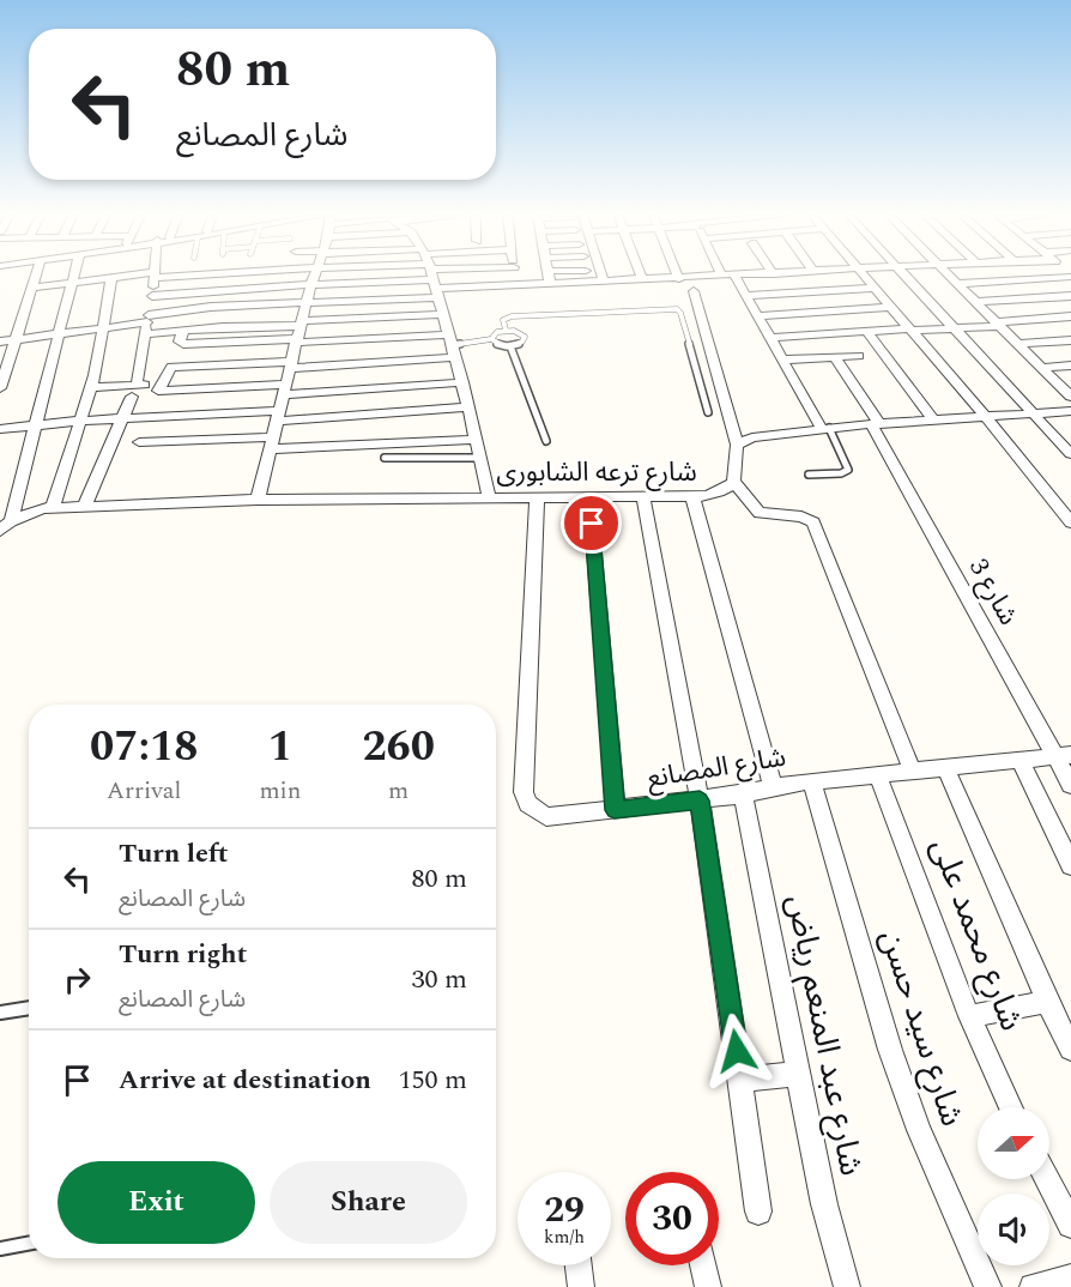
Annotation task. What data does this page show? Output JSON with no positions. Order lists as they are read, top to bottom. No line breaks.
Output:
{"streets":{"street":["شارع ترعه الشابورى","شارع 3","شارع المصانع","شارع محمد على","شارع سيد حسن","شارع عبد المنعم رياض"]},"crossings":[["شارع ترعه الشابورى","شارع المصانع"],["شارع 3","شارع المصانع"],["شارع المصانع","شارع محمد على"],["شارع المصانع","شارع سيد حسن"],["شارع المصانع","شارع عبد المنعم رياض"]],"north":"right","page":{"turn":["80 m","شارع المصانع"],"eta":["07:18","Arrival","1","min","260","m"],"list":[{"name":"Turn left","note":"شارع المصانع","value":"80 m"},{"name":"Turn right","note":"شارع المصانع","value":"30 m"},{"name":"Arrive at destination","value":"150 m"}],"buttons":["Exit","Share"],"speed":"29 km/h","limit":"30"}}
